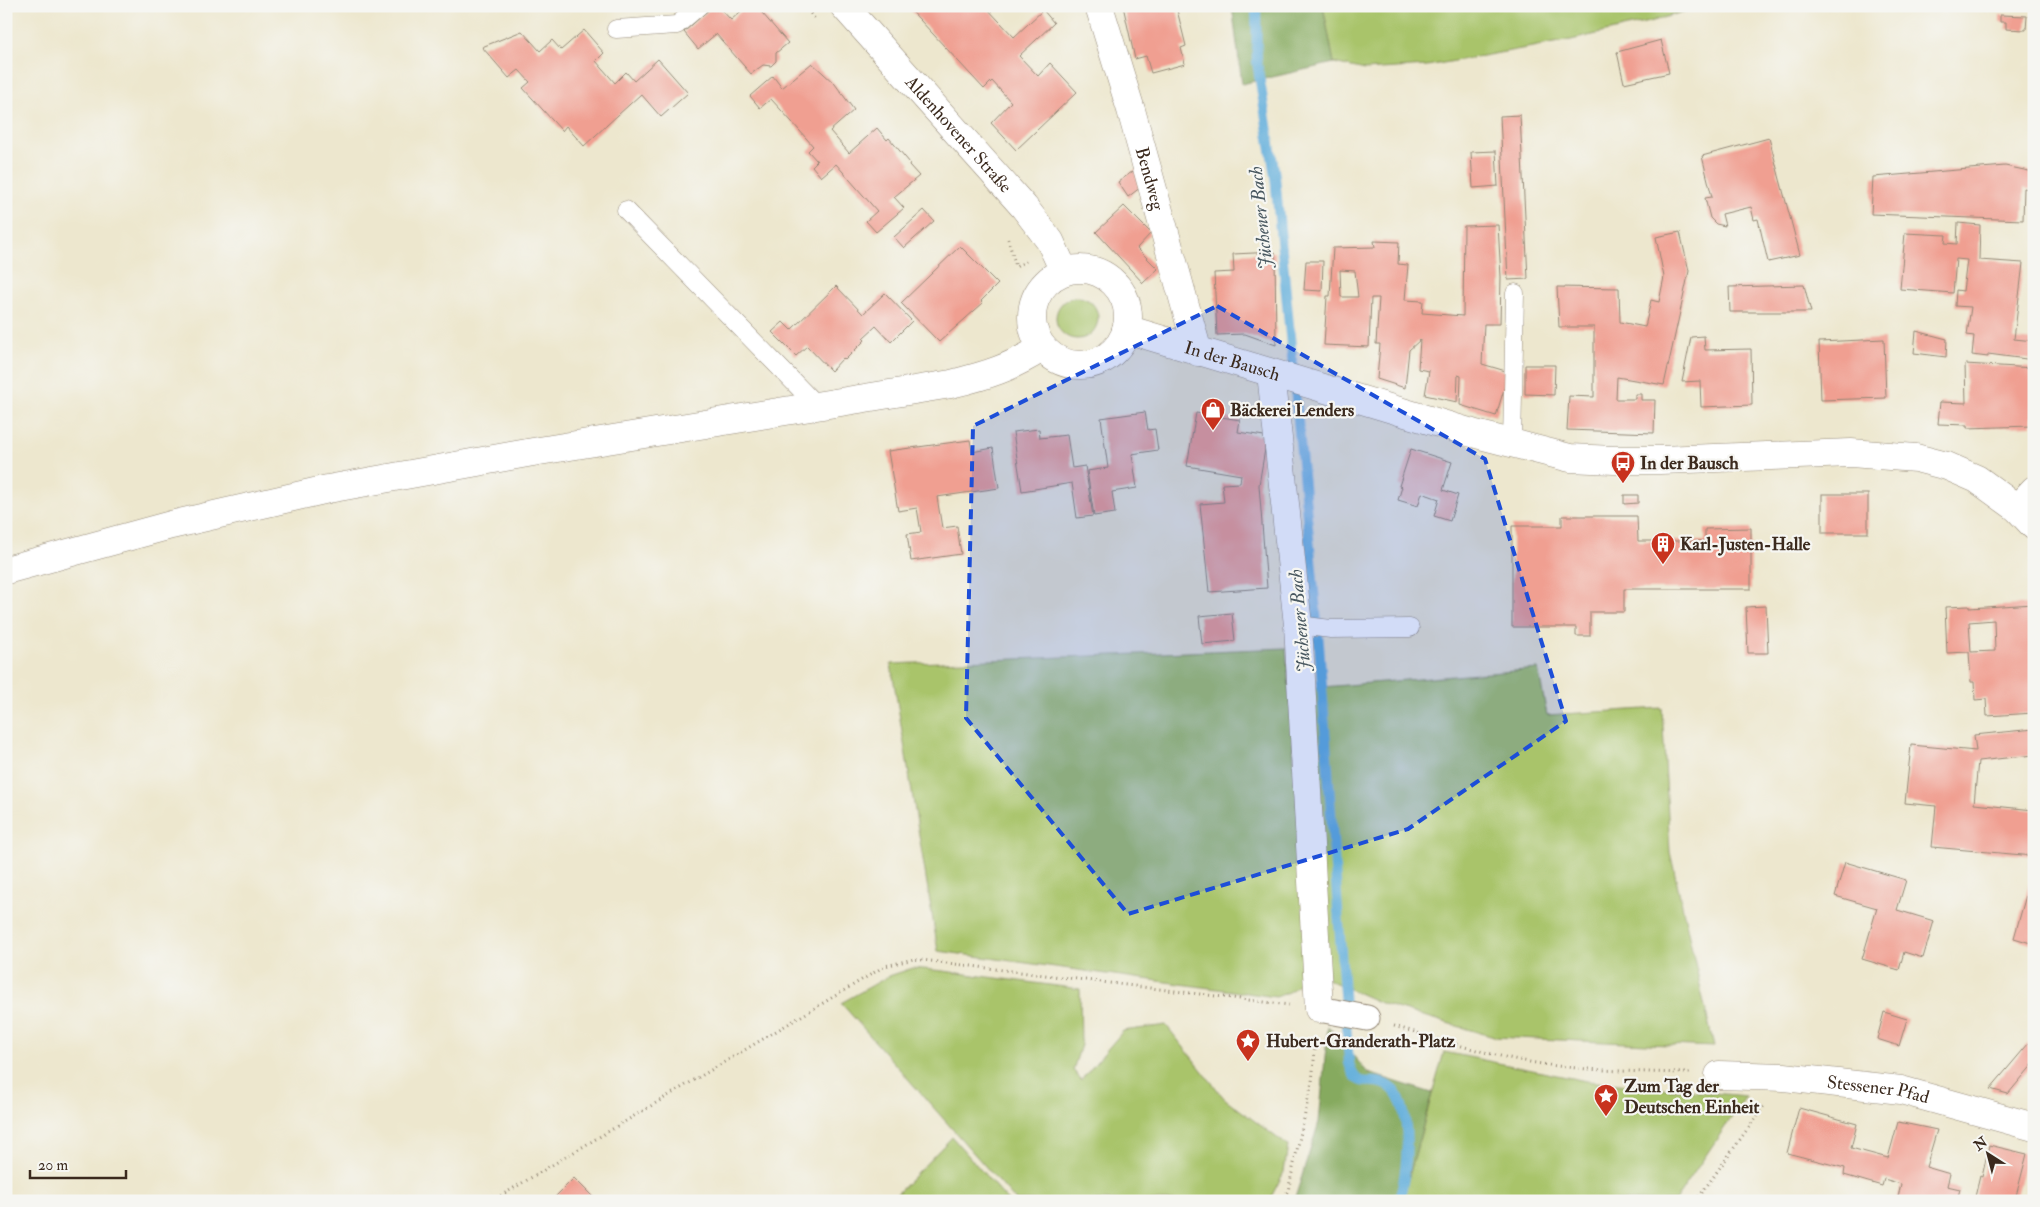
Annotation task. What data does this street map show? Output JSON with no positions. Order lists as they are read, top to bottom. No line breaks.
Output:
{"streets":{"street":["Aldenhovener Straße","Bendweg","In der Bausch","Stessener Pfad"]},"crossings":[["Aldenhovener Straße","In der Bausch"],["Bendweg","In der Bausch"]],"water":["Jüchener Bach"],"places":{"shop":["Bäckerei Lenders"],"bus stop":["In der Bausch"],"building":["Karl-Justen-Halle"],"place":["Hubert-Granderath-Platz","Zum Tag der Deutschen Einheit"]},"scale_bar":"20 m","north":"top left"}
